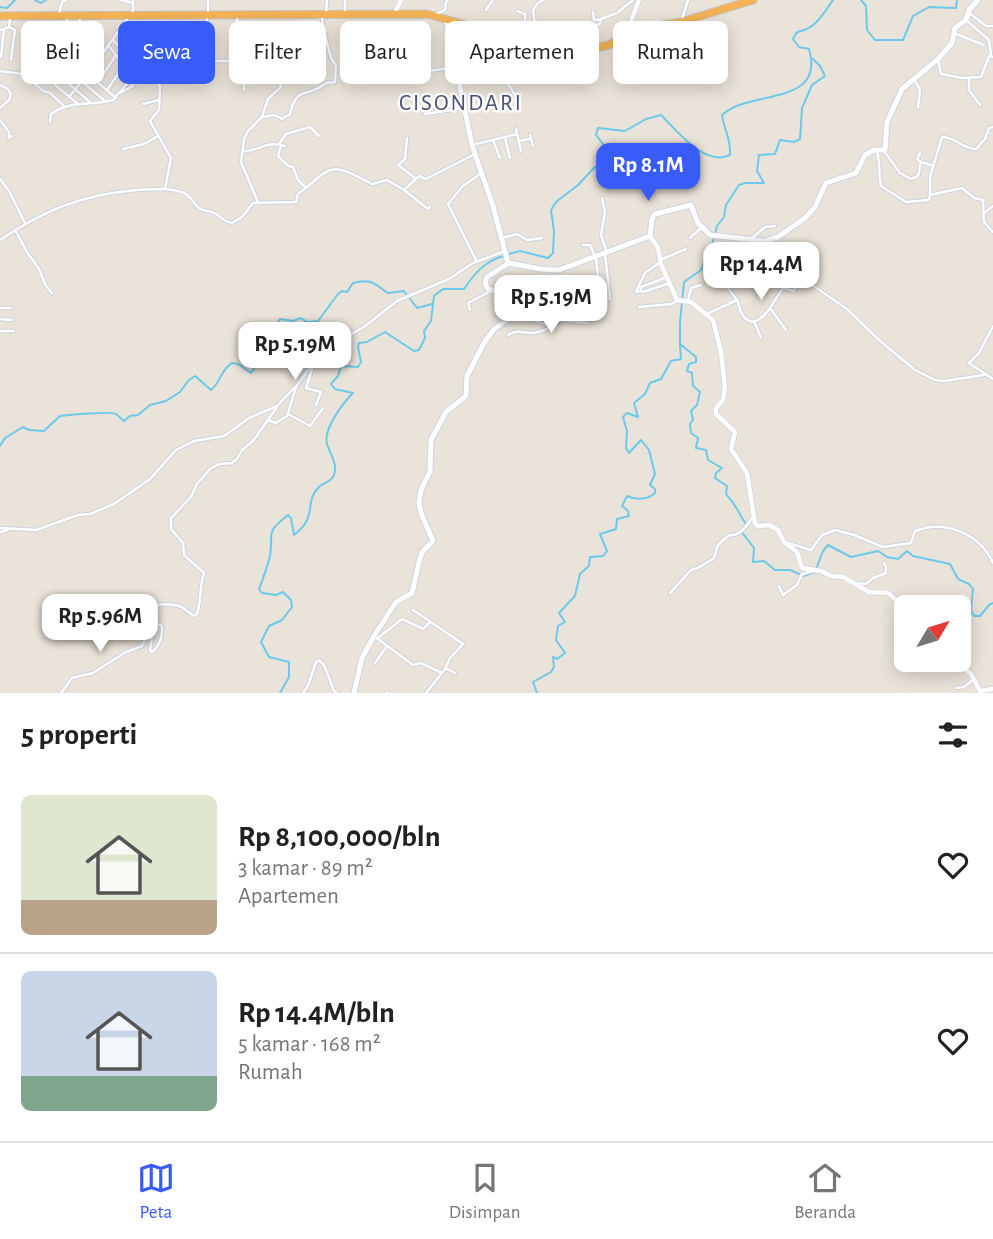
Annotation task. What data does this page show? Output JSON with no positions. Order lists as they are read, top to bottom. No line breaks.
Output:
{"districts":["CISONDARI"],"north":"top right","page":{"chip":["Beli","Sewa","Filter","Baru","Apartemen","Rumah"],"price":["Rp 8.1M","Rp 14.4M","Rp 5.19M","Rp 5.19M","Rp 5.96M"],"heading":"5 properti","list":[{"name":"Rp 8,100,000/bln","note":"3 kamar · 89 m² · Apartemen"},{"name":"Rp 14.4M/bln","note":"5 kamar · 168 m² · Rumah"}],"tabs":["Peta","Disimpan","Beranda"]}}
